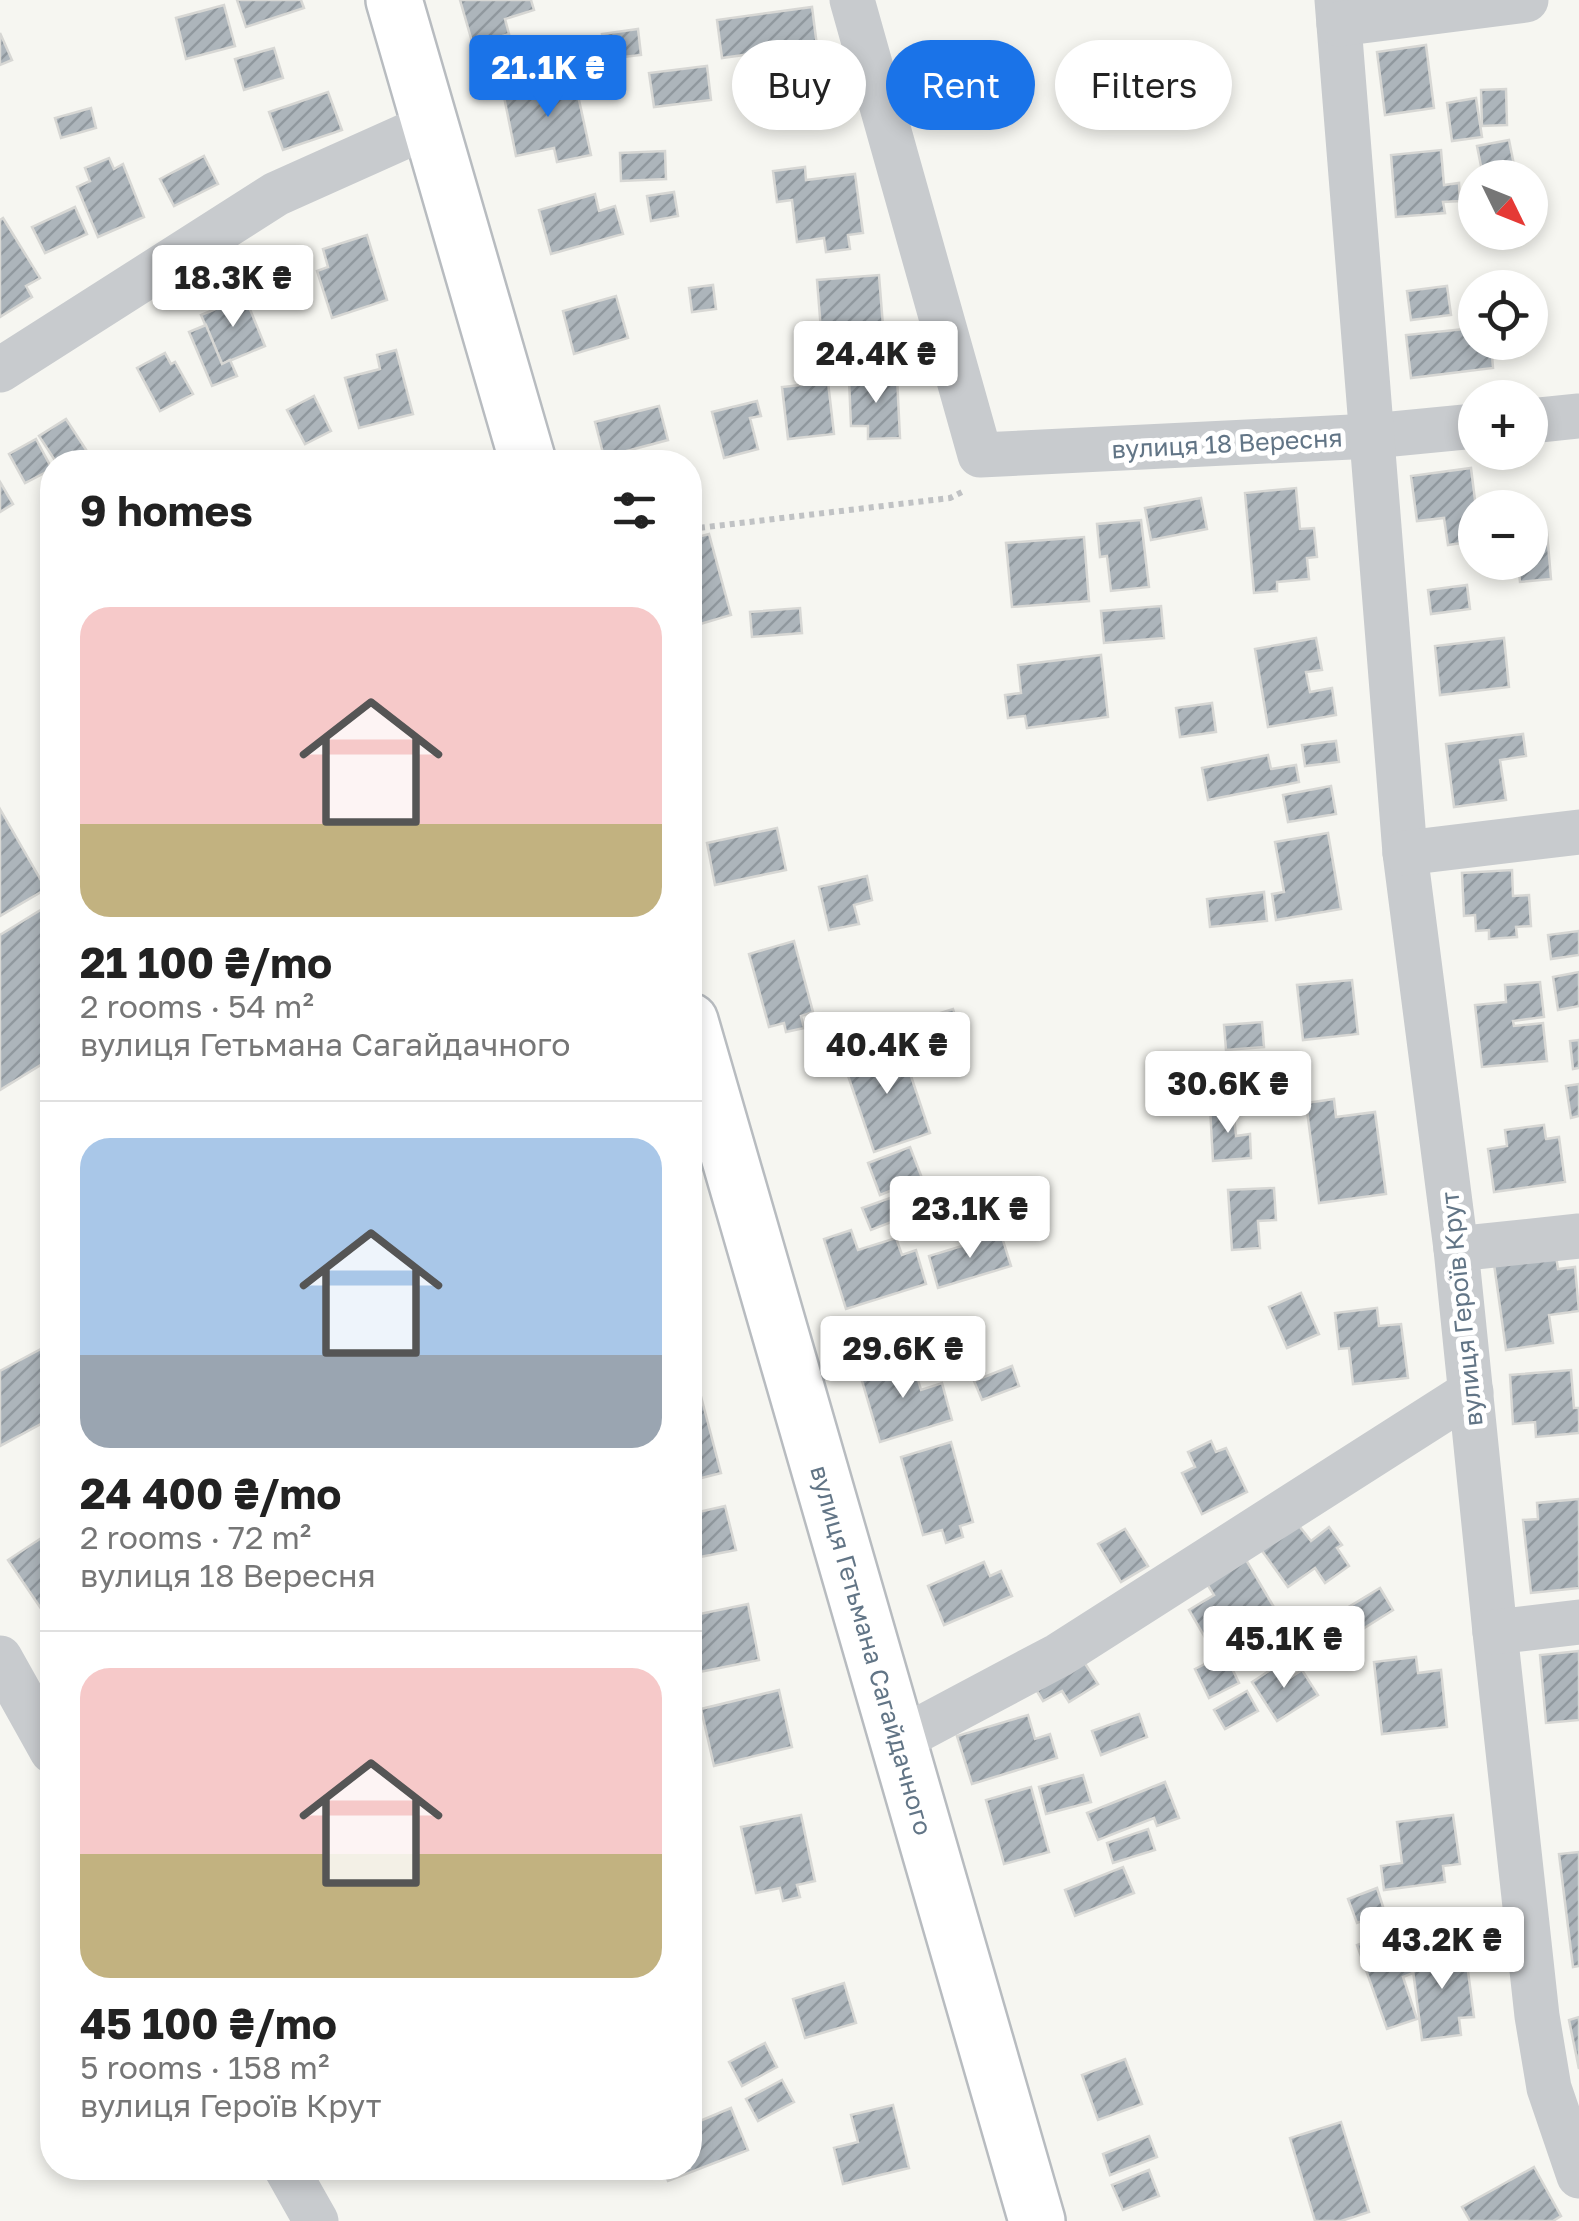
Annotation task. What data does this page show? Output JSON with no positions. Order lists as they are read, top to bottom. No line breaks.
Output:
{"streets":{"main road":["вулиця Гетьмана Сагайдачного"],"street":["вулиця 18 Вересня","вулиця Героїв Крут"]},"crossings":[["вулиця 18 Вересня","вулиця Героїв Крут"]],"north":"bottom right","page":{"price":["21.1K ₴","18.3K ₴","24.4K ₴","40.4K ₴","30.6K ₴","23.1K ₴","29.6K ₴","45.1K ₴","43.2K ₴"],"chip":["Buy","Rent","Filters"],"map_buttons":["+","−"],"heading":"9 homes","list":[{"name":"21 100 ₴/mo","note":"2 rooms · 54 m² · вулиця Гетьмана Сагайдачного"},{"name":"24 400 ₴/mo","note":"2 rooms · 72 m² · вулиця 18 Вересня"},{"name":"45 100 ₴/mo","note":"5 rooms · 158 m² · вулиця Героїв Крут"}]}}
